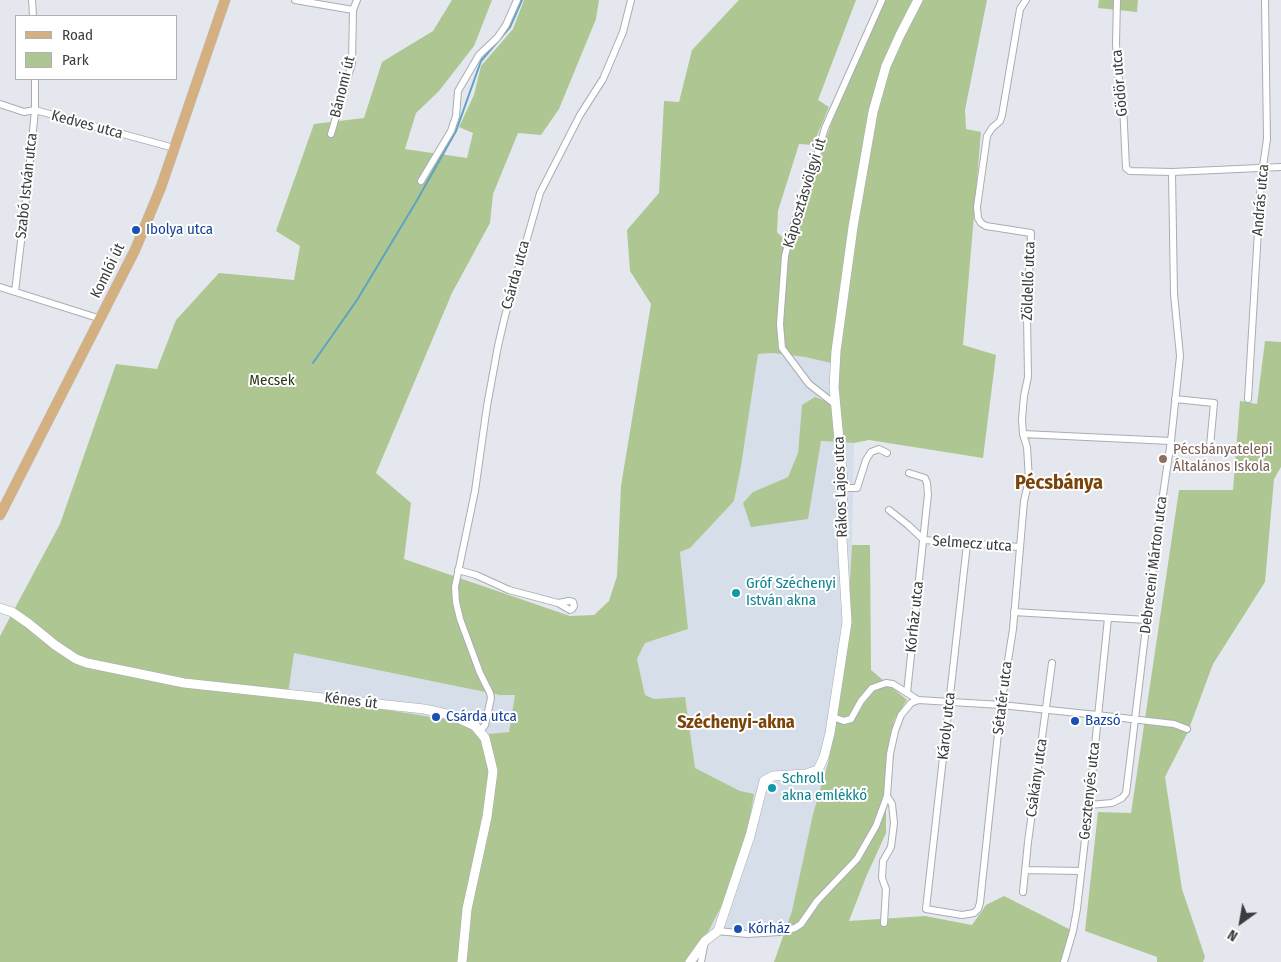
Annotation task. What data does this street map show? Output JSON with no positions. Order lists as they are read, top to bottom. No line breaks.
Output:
{"streets":{"main road":["Komlói út"],"street":["Gödör utca","Bánomi út","Kedves utca","Szabó István utca","Káposztásvölgyi út","András utca","Csárda utca","Zöldellő utca","Rákos Lajos utca","Selmecz utca","Debreceni Márton utca","Kórház utca","Sétatér utca","Kénes út","Károly utca","Csákány utca","Gesztenyés utca"]},"crossings":[["Gödör utca","Debreceni Márton utca"],["Kedves utca","Szabó István utca"],["Kedves utca","Komlói út"],["Káposztásvölgyi út","Rákos Lajos utca"],["Csárda utca","Kénes út"],["Zöldellő utca","Sétatér utca"],["Selmecz utca","Kórház utca"],["Selmecz utca","Sétatér utca"],["Selmecz utca","Károly utca"],["Debreceni Márton utca","Gesztenyés utca"],["Sétatér utca","Károly utca"]],"districts":["Pécsbánya","Széchenyi-akna"],"parks":["Mecsek"],"places":["Ibolya utca","Pécsbányatelepi Általános Iskola","Gróf Széchenyi István akna","Csárda utca","Bazsó","Schroll akna emlékkő","Kórház"],"legend":["Road","Park"],"north":"bottom left"}
